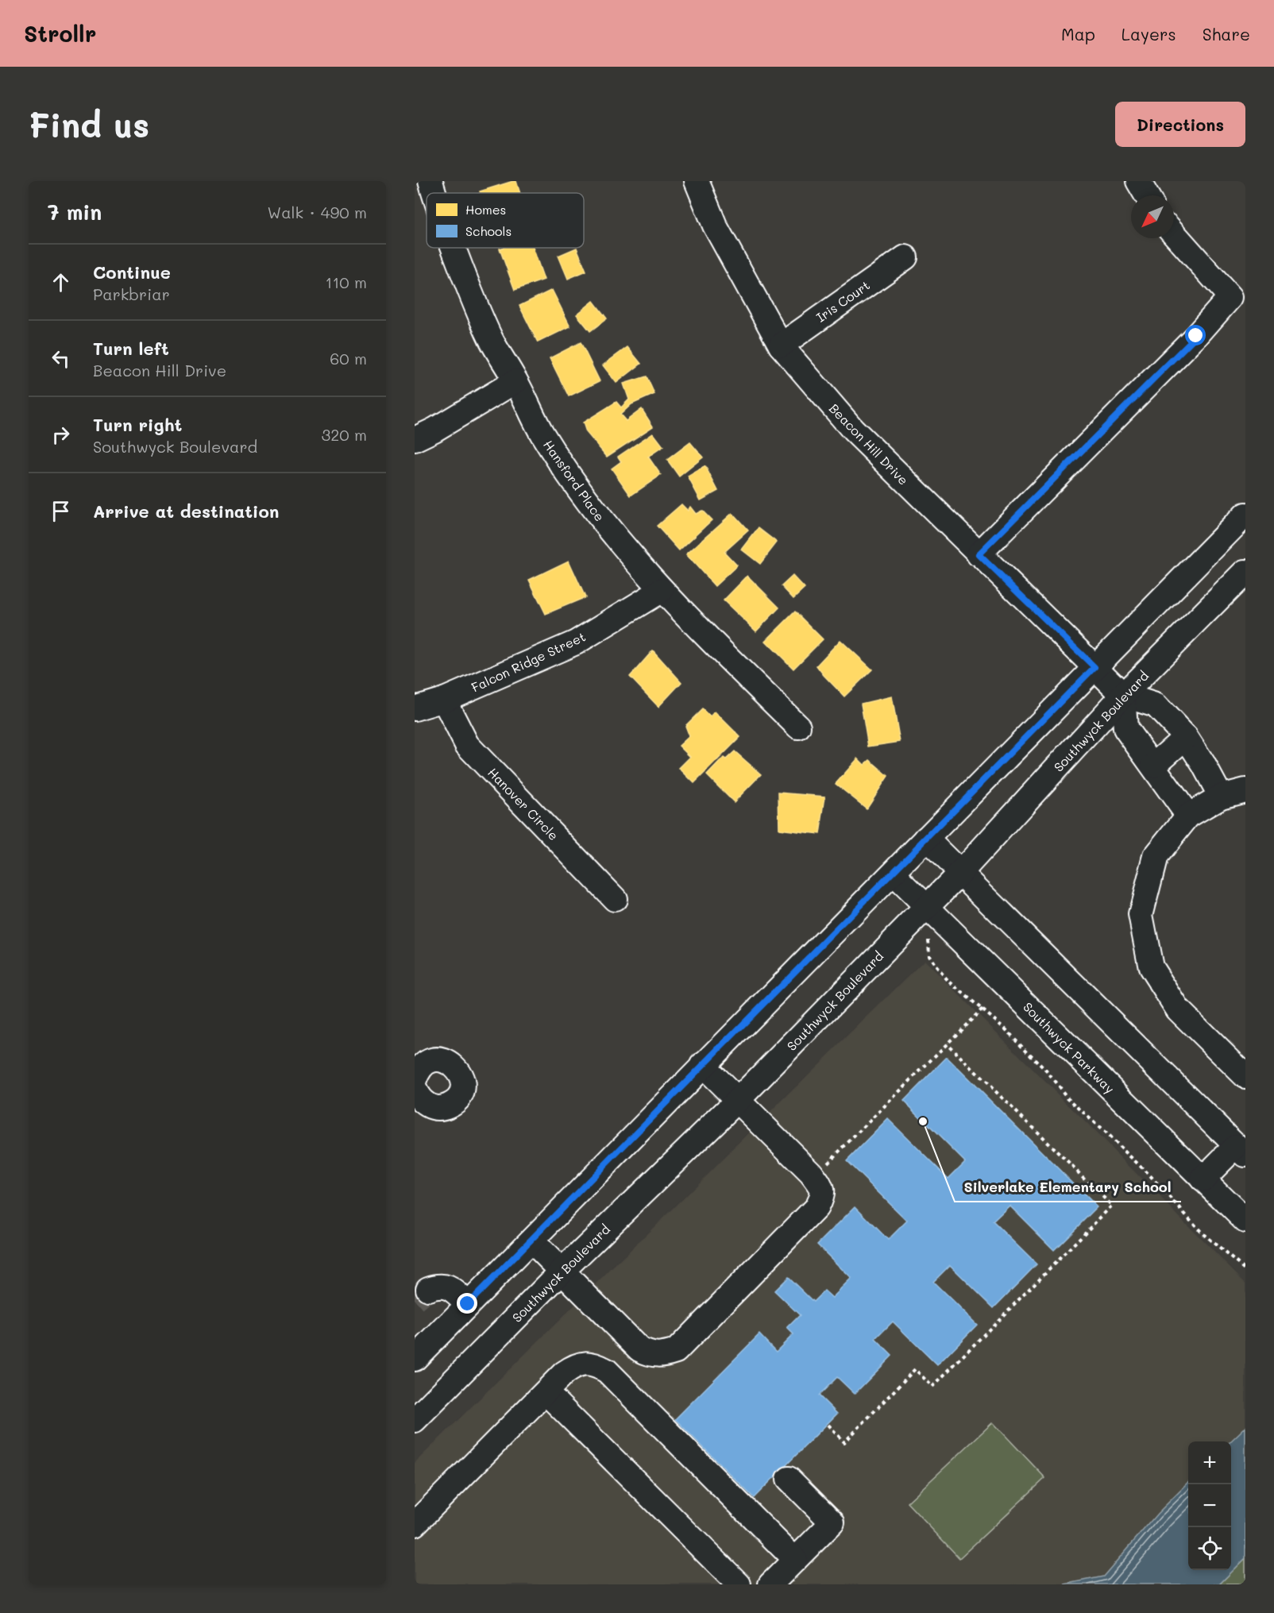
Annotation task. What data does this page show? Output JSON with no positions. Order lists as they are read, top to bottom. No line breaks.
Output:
{"streets":{"street":["Iris Court","Beacon Hill Drive","Hansford Place","Falcon Ridge Street","Southwyck Boulevard","Hanover Circle","Southwyck Parkway"]},"crossings":[["Iris Court","Beacon Hill Drive"],["Beacon Hill Drive","Southwyck Boulevard"],["Hansford Place","Falcon Ridge Street"],["Falcon Ridge Street","Hanover Circle"],["Southwyck Boulevard","Southwyck Parkway"]],"places":["Silverlake Elementary School"],"legend":["Homes","Schools"],"north":"bottom left","page":{"header":"Strollr","nav":["Map","Layers","Share"],"buttons":"Directions","title":"Find us","heading":["7 min","Walk · 490 m"],"list":[["Continue","Parkbriar","110 m"],["Turn left","Beacon Hill Drive","60 m"],["Turn right","Southwyck Boulevard","320 m"],"Arrive at destination"],"map_buttons":["+","−"]}}
